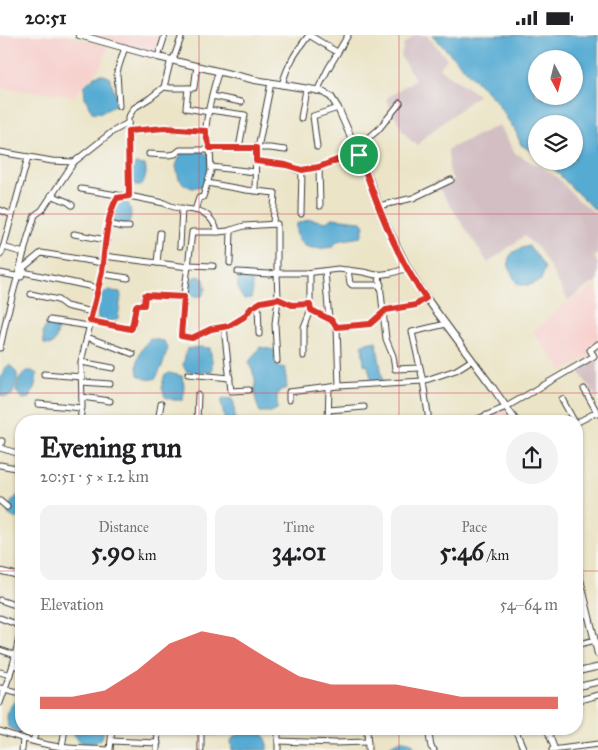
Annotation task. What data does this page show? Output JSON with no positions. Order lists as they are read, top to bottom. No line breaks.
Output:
{"north":"bottom","page":{"status":"20:51","heading":["Evening run","20:51 · 5 × 1.2 km"],"stats":[["Distance","5.90 km"],["Time","34:01"],["Pace","5:46 /km"]],"chart":["Elevation","54–64 m"]}}
